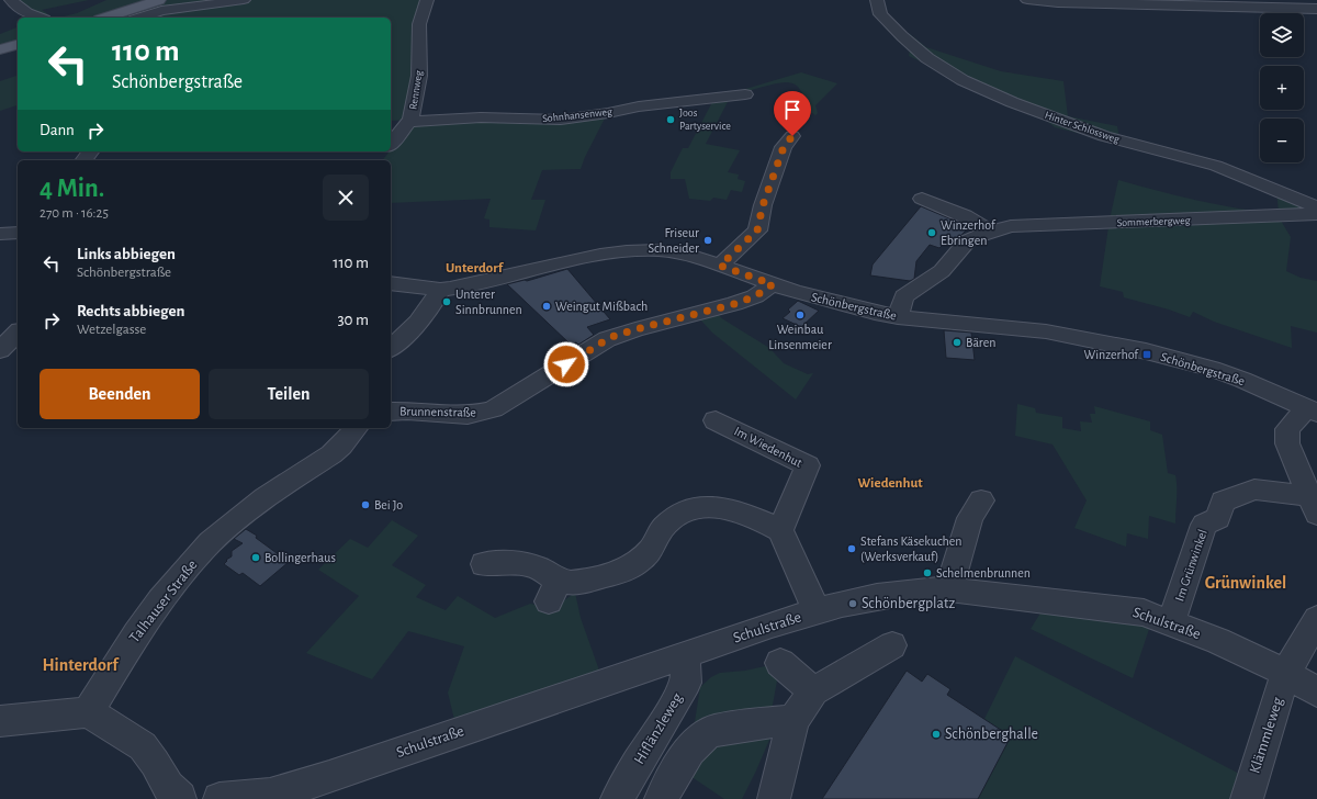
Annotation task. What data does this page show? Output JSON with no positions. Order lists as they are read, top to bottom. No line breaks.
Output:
{"streets":{"street":["Rennweg","Sohnhansenweg","Hinter Schlossweg","Sommerbergweg","Schönbergstraße","Brunnenstraße","Im Wiedenhut","Im Grünwinkel","Talhauser Straße","Schulstraße","Hiflänzleweg","Klämmleweg"]},"crossings":[["Rennweg","Sohnhansenweg"],["Sommerbergweg","Schönbergstraße"],["Schönbergstraße","Brunnenstraße"],["Im Grünwinkel","Schulstraße"],["Schulstraße","Hiflänzleweg"],["Schulstraße","Klämmleweg"]],"districts":["Unterdorf","Wiedenhut","Grünwinkel","Hinterdorf"],"places":{"other":["Joos Partyservice","Winzerhof Ebringen","Friseur Schneider","Unterer Sinnbrunnen","Weingut Mißbach","Weinbau Linsenmeier","Bären","Bei Jo","Stefans Käsekuchen (Werksverkauf)","Bollingerhaus","Schelmenbrunnen","Schönbergplatz","Schönberghalle"],"transit":["Winzerhof"]},"page":{"map_buttons":["+","−"],"turn":["110 m","Schönbergstraße"],"then":"Dann","heading":["4 Min.","270 m · 16:25"],"list":[{"name":"Links abbiegen","note":"Schönbergstraße","value":"110 m"},{"name":"Rechts abbiegen","note":"Wetzelgasse","value":"30 m"}],"buttons":["Beenden","Teilen"]}}
